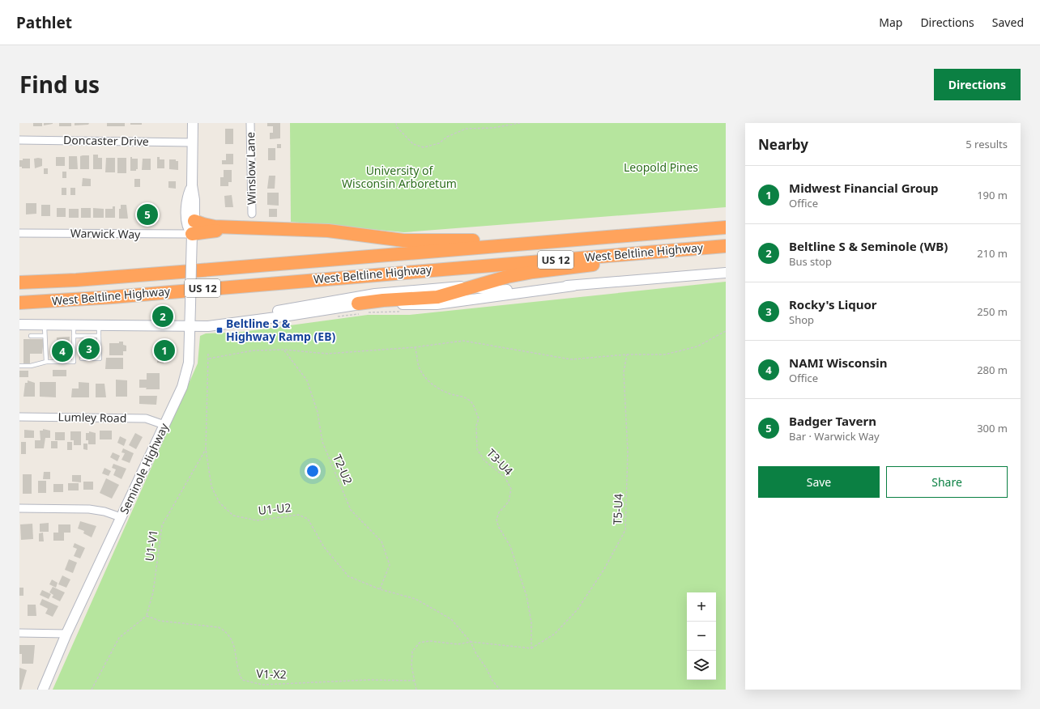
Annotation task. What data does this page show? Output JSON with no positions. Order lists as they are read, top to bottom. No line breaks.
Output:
{"streets":{"highway":["West Beltline Highway","US 12"],"street":["Doncaster Drive","Winslow Lane","Warwick Way","Lumley Road","Seminole Highway"],"path":["T3-U4","T2-U2","U1-U2","T5-U4","U1-V1","V1-X2"]},"crossings":[["Doncaster Drive","Seminole Highway"],["Warwick Way","Seminole Highway"],["Lumley Road","Seminole Highway"],["T3-U4","T5-U4"],["T2-U2","U1-U2"],["U1-U2","U1-V1"],["U1-V1","V1-X2"]],"parks":["Leopold Pines","University of Wisconsin Arboretum"],"places":{"transit":["Beltline S & Highway Ramp (EB)"]},"page":{"header":"Pathlet","nav":["Map","Directions","Saved"],"title":"Find us","buttons":["Directions",["Save","Share"]],"heading":["Nearby","5 results"],"list":[{"mark":"1","name":"Midwest Financial Group","note":"Office","value":"190 m"},{"mark":"2","name":"Beltline S & Seminole (WB)","note":"Bus stop","value":"210 m"},{"mark":"3","name":"Rocky's Liquor","note":"Shop","value":"250 m"},{"mark":"4","name":"NAMI Wisconsin","note":"Office","value":"280 m"},{"mark":"5","name":"Badger Tavern","note":"Bar · Warwick Way","value":"300 m"}],"pins":["5","2","3","1","4"],"map_buttons":["+","−"]}}
